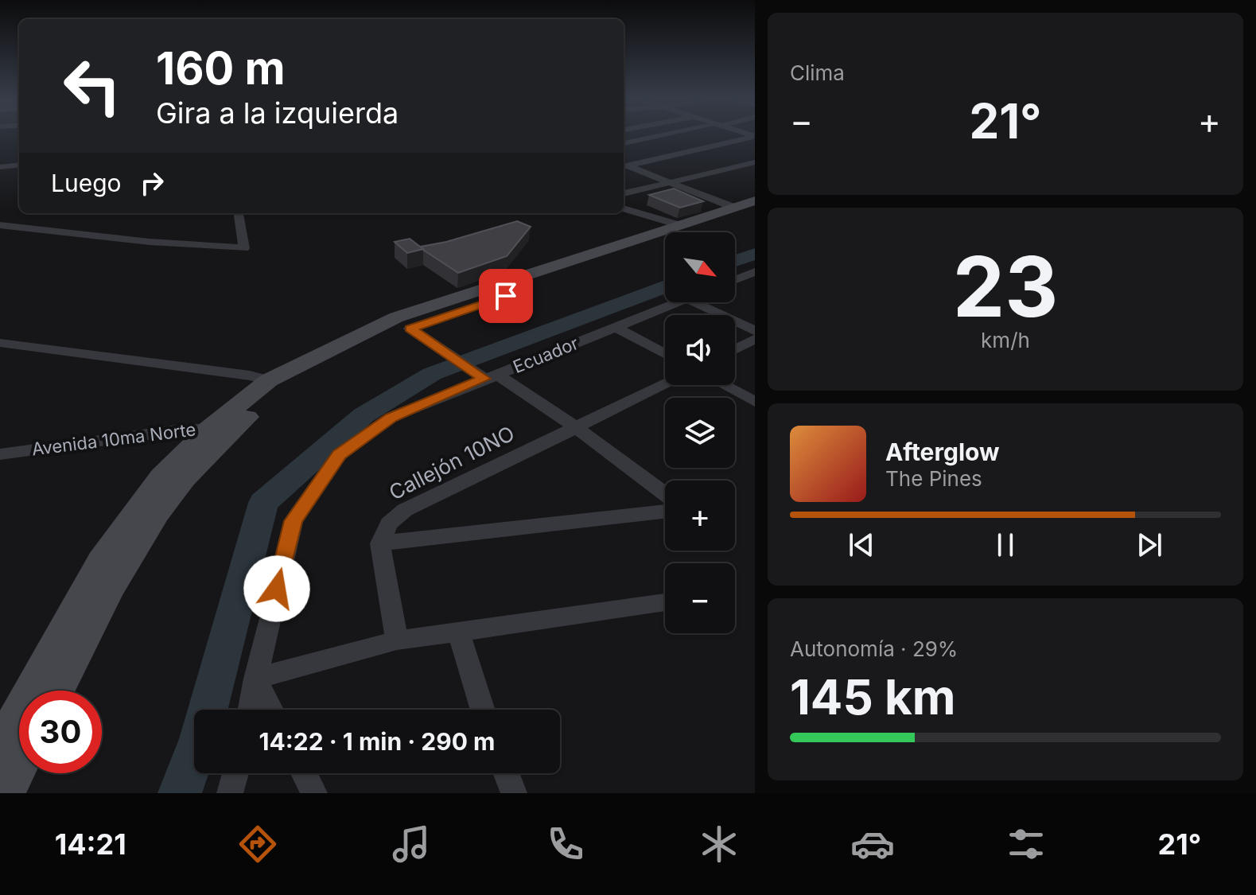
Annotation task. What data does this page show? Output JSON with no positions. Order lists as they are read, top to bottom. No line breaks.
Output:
{"streets":{"street":["Ecuador","Avenida 10ma Norte","Callejón 10NO"]},"north":"bottom right","page":{"tile":["Clima",["23","km/h"],["Autonomía · 29%","145 km"]],"turn":["160 m","Gira a la izquierda"],"heat":["−","21°","+"],"then":"Luego","map_buttons":["+","−"],"song":["Afterglow","The Pines"],"limit":"30","trip":"14:22 · 1 min · 290 m","tabs":["14:21","21°"]}}
